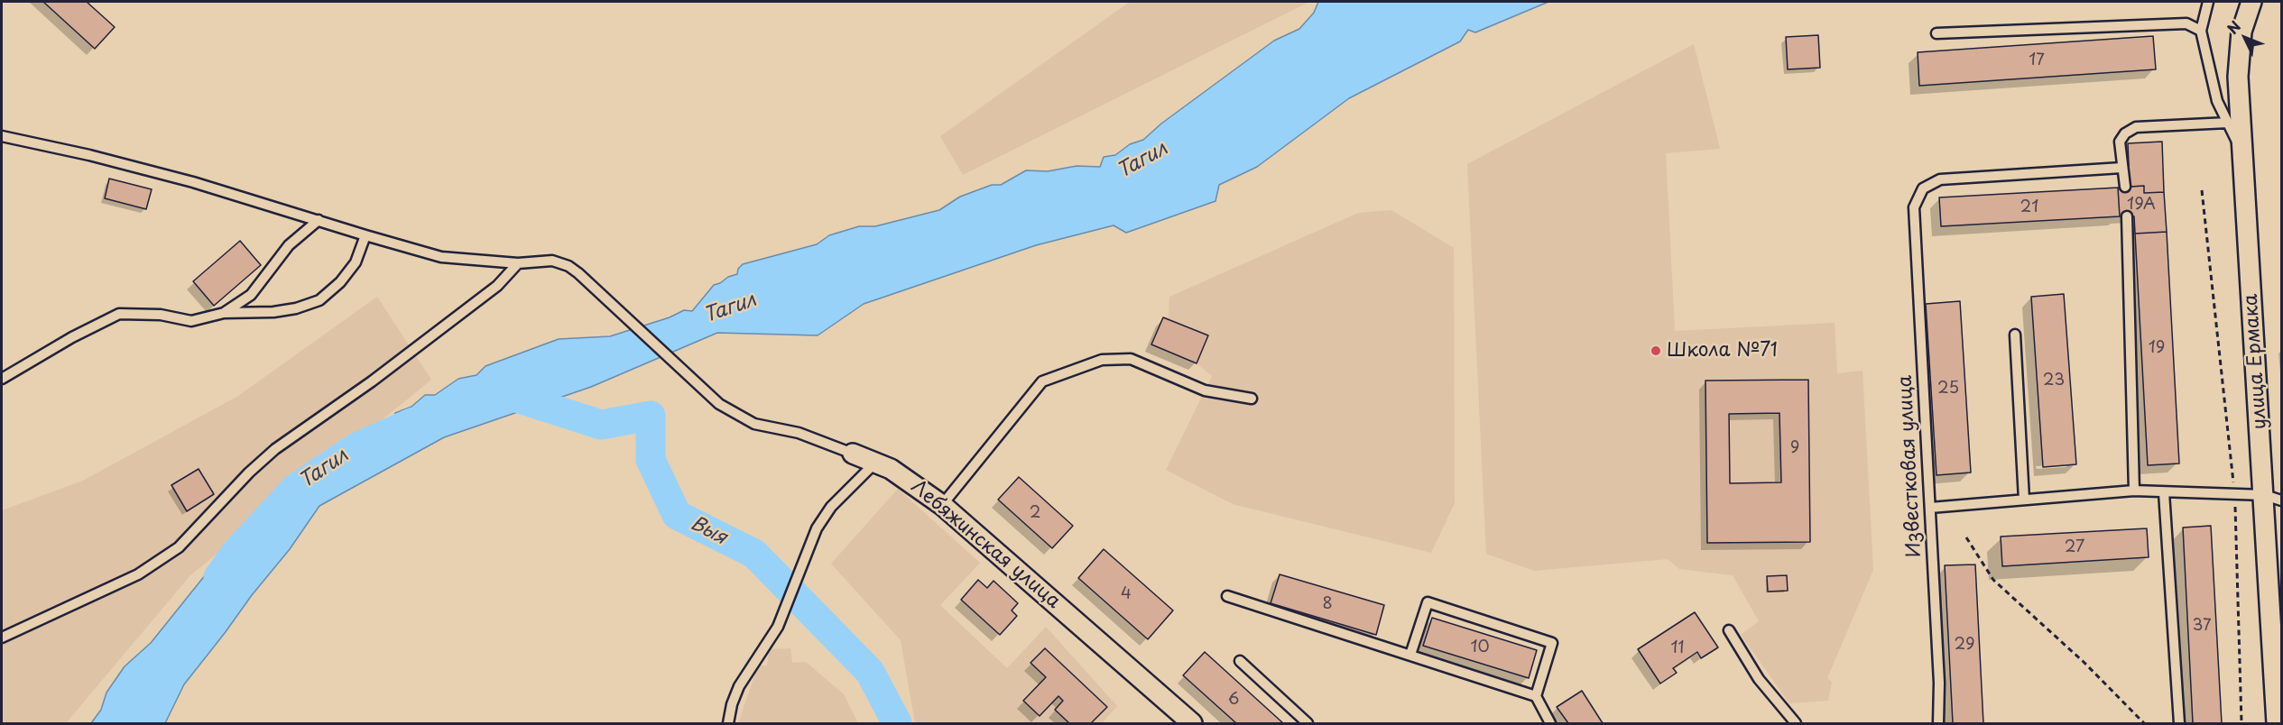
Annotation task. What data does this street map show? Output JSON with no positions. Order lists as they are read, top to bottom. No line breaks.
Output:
{"streets":{"street":["улица Ермака","Лебяжинская улица"],"lane":["Известковая улица"]},"water":["Тагил","Выя"],"places":["Школа №71"],"house_numbers":["17","19А","21","19","23","25","9","2","27","4","8","37","29","10","11","6"],"north":"top left"}
